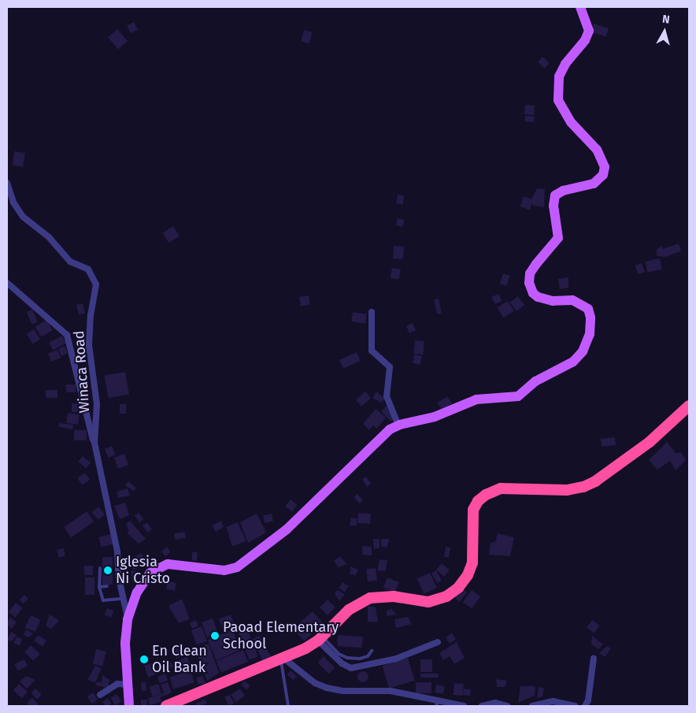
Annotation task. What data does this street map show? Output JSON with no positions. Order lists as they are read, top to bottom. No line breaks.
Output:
{"streets":{"street":["Winaca Road"]},"places":["Iglesia Ni Cristo","Paoad Elementary School","En Clean Oil Bank"],"north":"top"}
